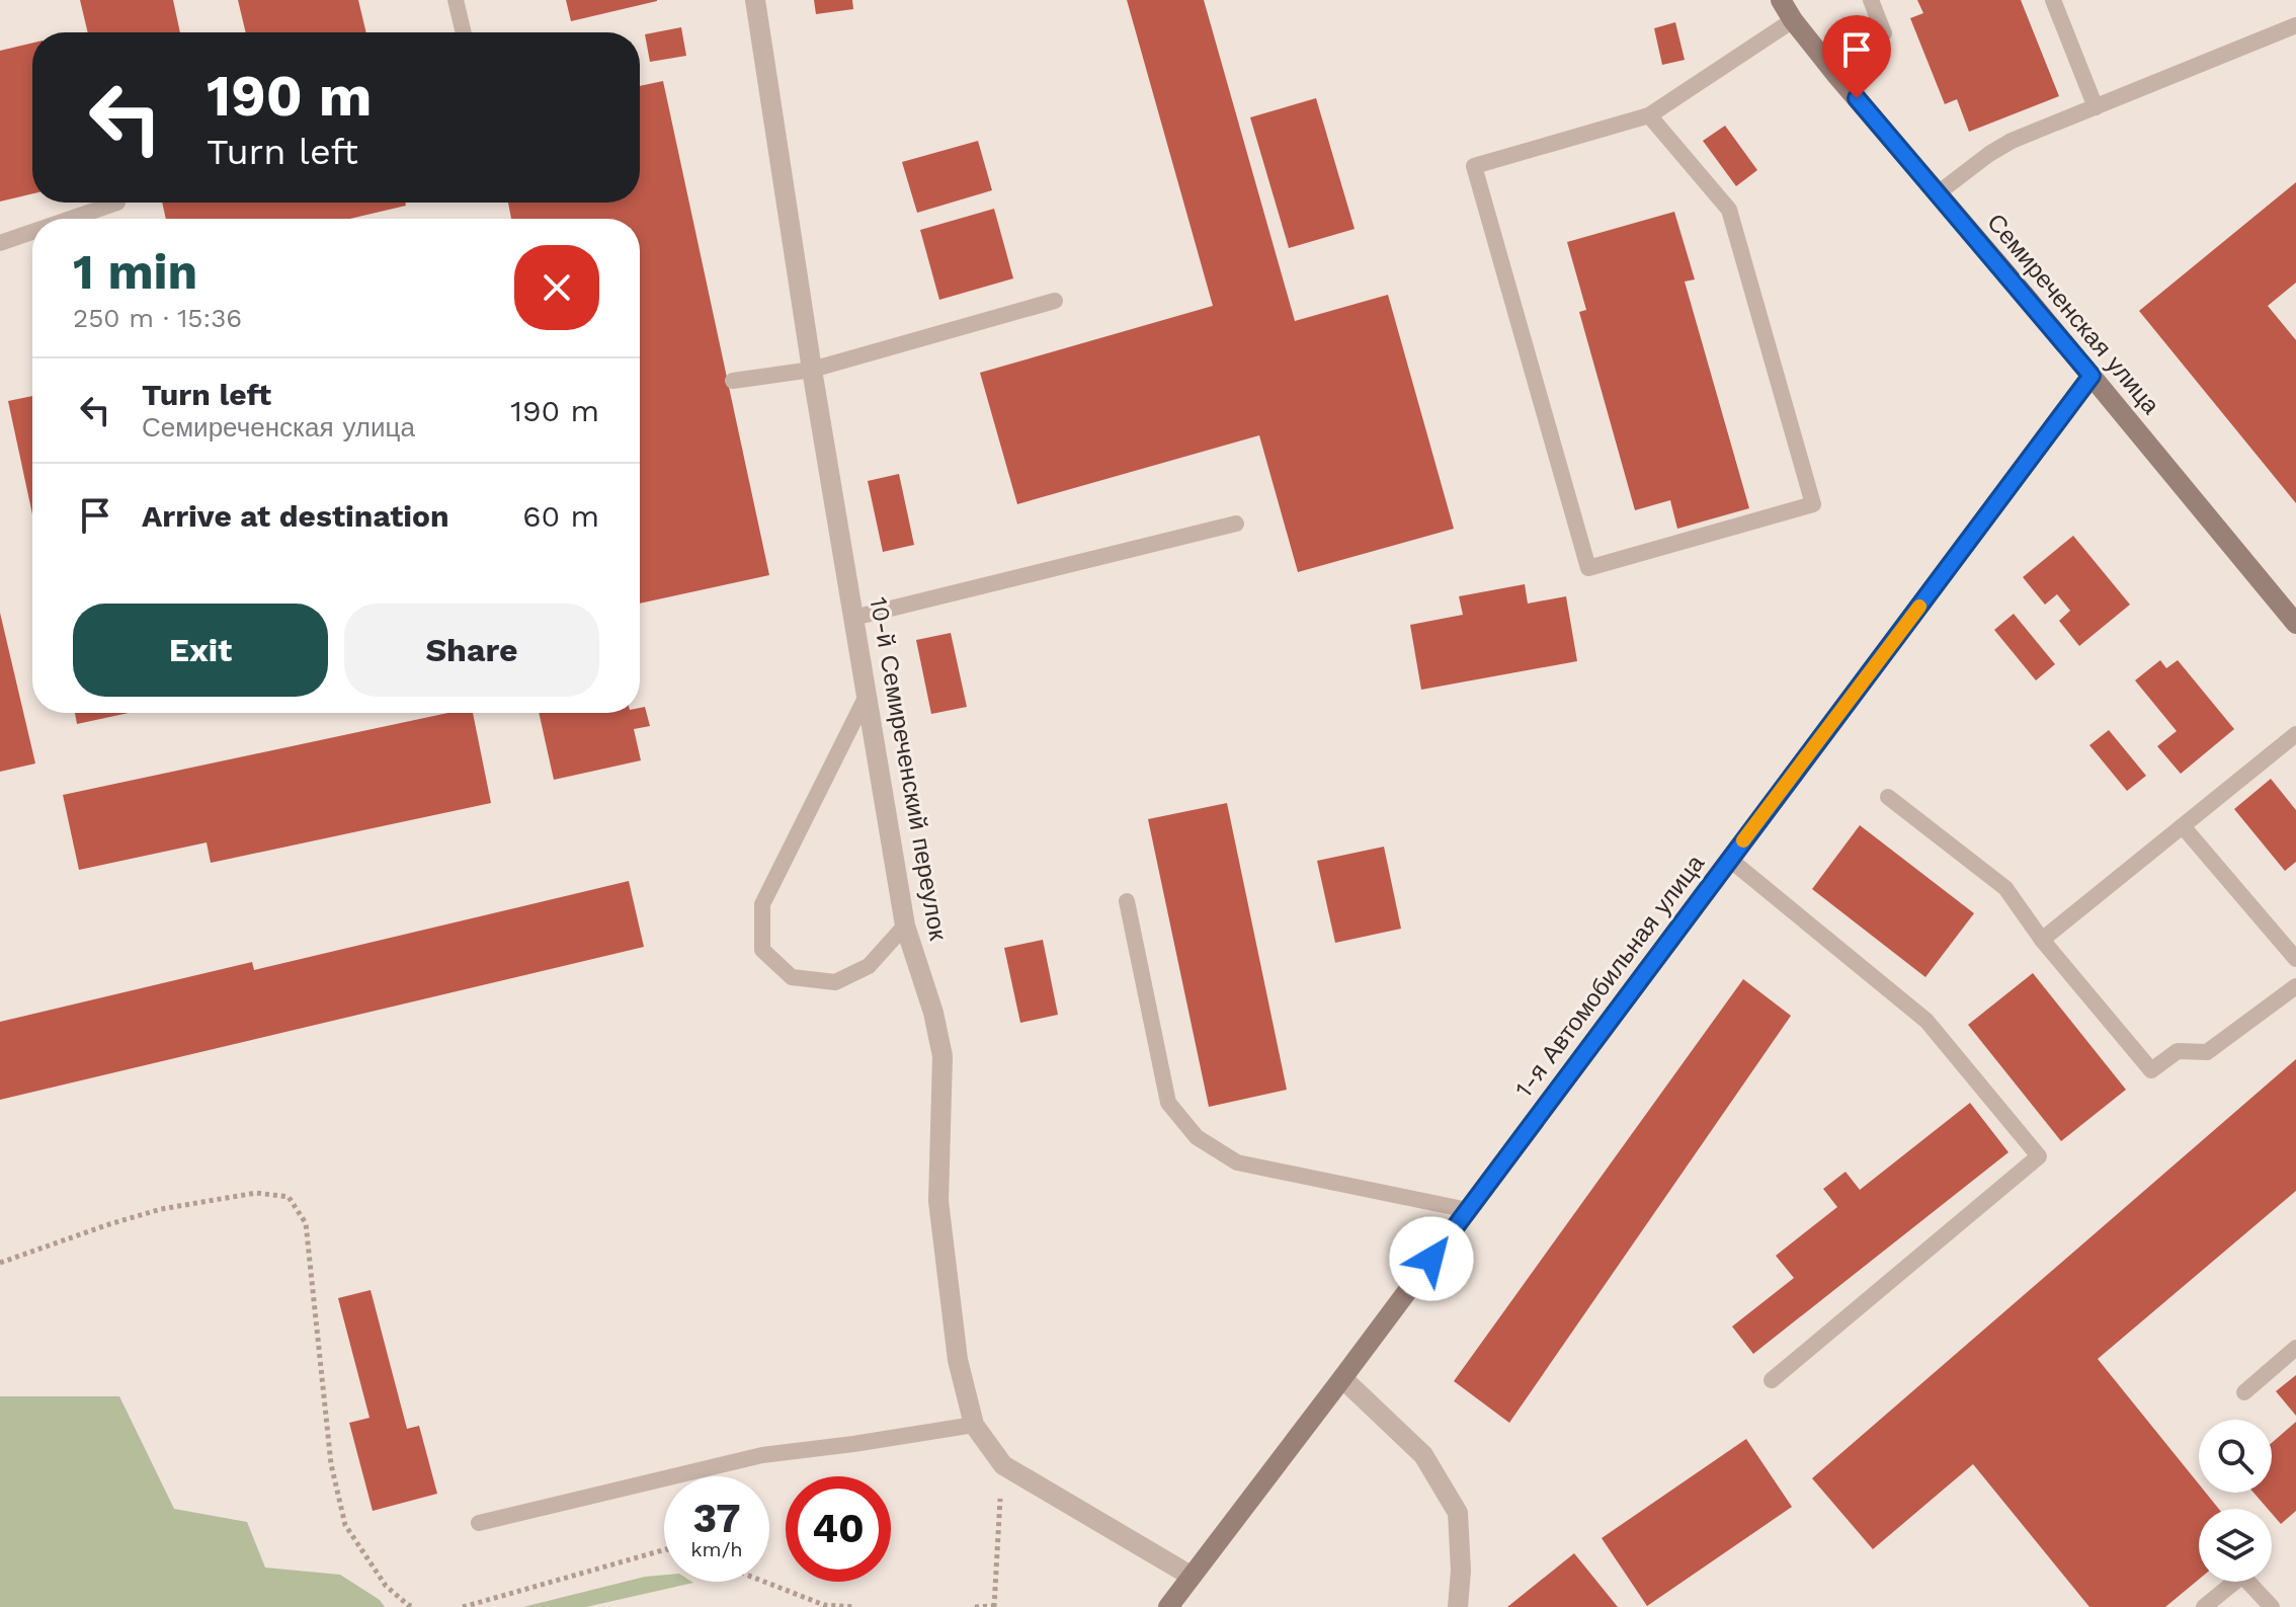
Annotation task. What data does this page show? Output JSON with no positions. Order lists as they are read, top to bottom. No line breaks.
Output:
{"streets":{"street":["Семиреченская улица","10-й Семиреченский переулок","1-я Автомобильная улица"]},"crossings":[["Семиреченская улица","1-я Автомобильная улица"],["10-й Семиреченский переулок","1-я Автомобильная улица"]],"page":{"turn":["190 m","Turn left"],"heading":["1 min","250 m · 15:36"],"list":[{"name":"Turn left","note":"Семиреченская улица","value":"190 m"},{"name":"Arrive at destination","value":"60 m"}],"buttons":["Exit","Share"],"speed":"37 km/h","limit":"40"}}
